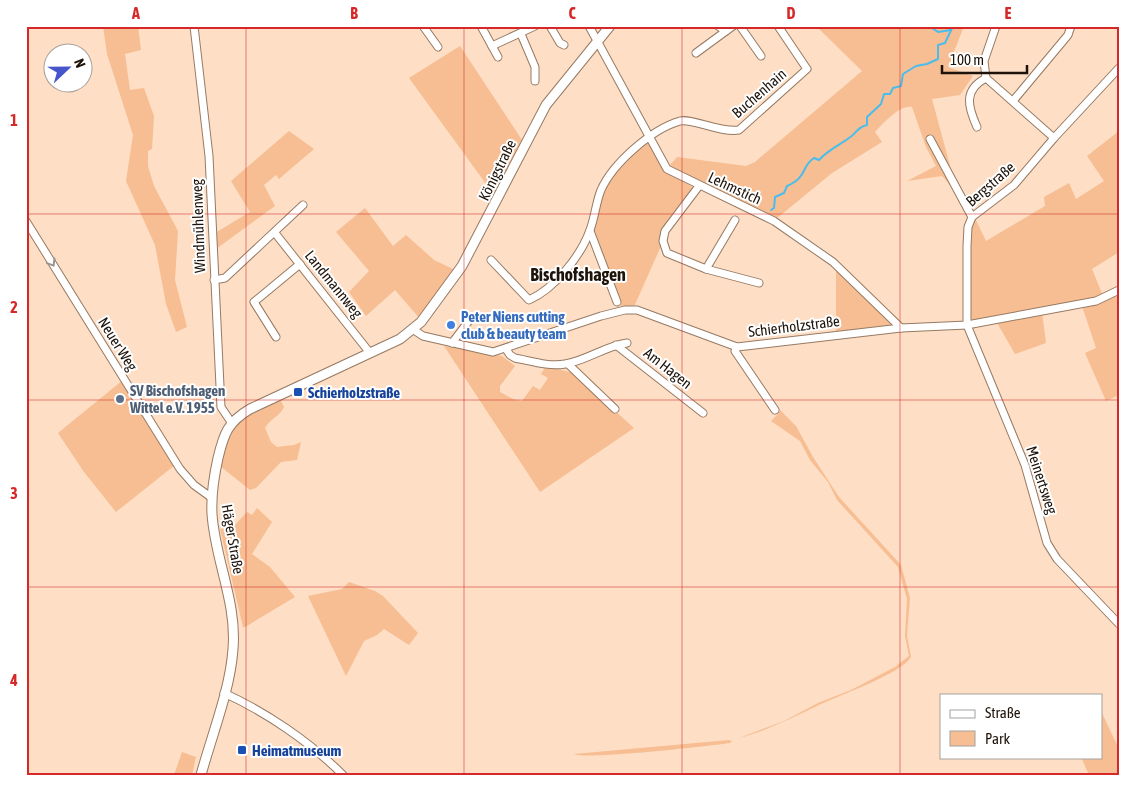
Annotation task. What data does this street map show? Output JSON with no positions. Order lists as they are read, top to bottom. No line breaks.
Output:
{"streets":{"main road":["Königstraße","Häger Straße"],"street":["Buchenhain","Bergstraße","Lehmstich","Windmühlenweg","Landmannweg","Schierholzstraße","Neuer Weg","Am Hagen","Meinertsweg"]},"crossings":[["Buchenhain","Lehmstich"],["Königstraße","Lehmstich"],["Königstraße","Schierholzstraße"],["Bergstraße","Schierholzstraße"],["Bergstraße","Meinertsweg"],["Lehmstich","Schierholzstraße"],["Windmühlenweg","Häger Straße"],["Schierholzstraße","Am Hagen"],["Schierholzstraße","Meinertsweg"],["Neuer Weg","Häger Straße"]],"one_way":["Neuer Weg"],"districts":["Bischofshagen"],"places":{"other":["Peter Niens cutting club & beauty team","SV Bischofshagen Wittel e.V. 1955"],"transit":["Schierholzstraße","Heimatmuseum"]},"legend":["Straße","Park"],"scale_bar":"100 m","north":"right","grid":{"columns":["A","B","C","D","E"],"rows":["1","2","3","4"]}}
